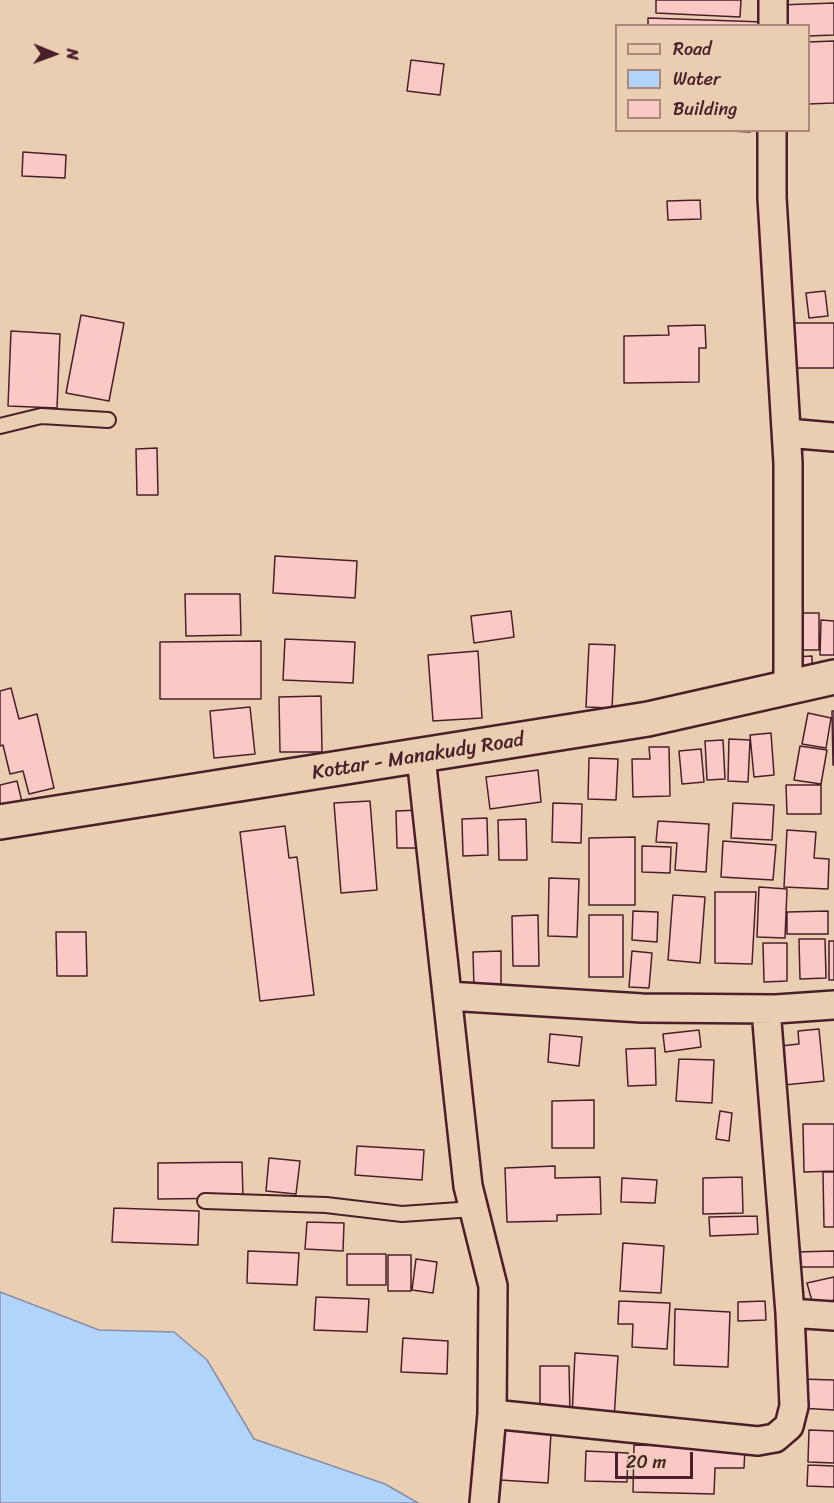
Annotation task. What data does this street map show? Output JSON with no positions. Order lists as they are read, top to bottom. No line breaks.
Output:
{"streets":{"main road":["Kottar - Manakudy Road"]},"legend":["Road","Water","Building"],"scale_bar":"20 m","north":"right"}
